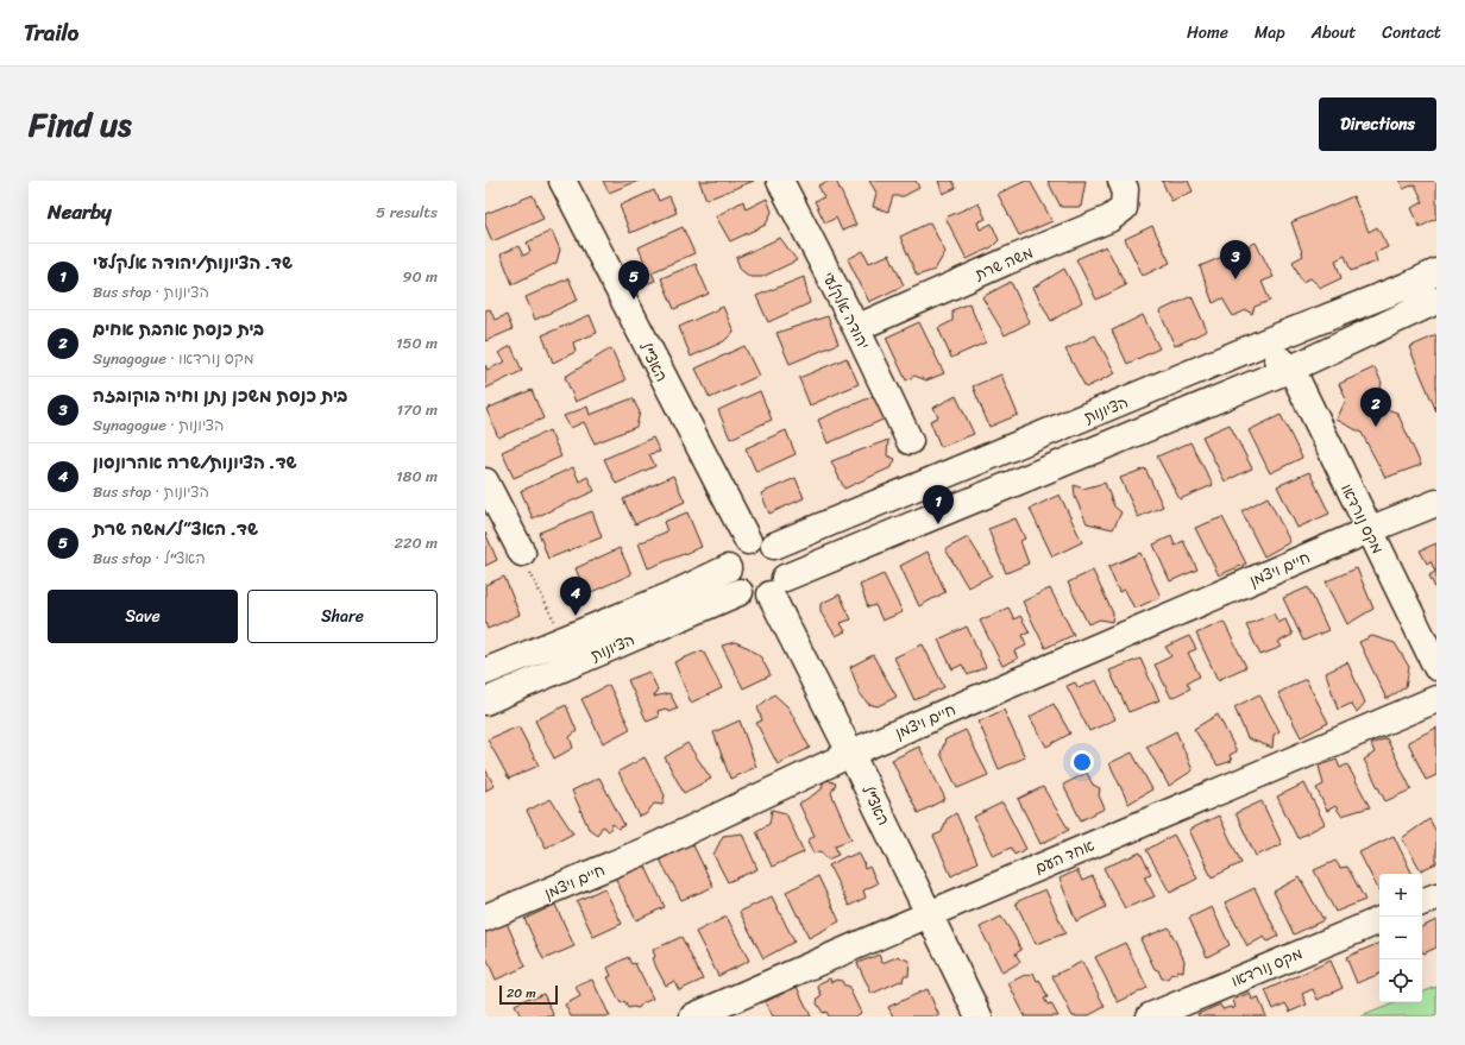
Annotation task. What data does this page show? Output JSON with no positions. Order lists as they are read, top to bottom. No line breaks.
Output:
{"streets":{"street":["משה שרת","יהודה אלקלעי","האצ\"ל","הציונות","מקס נורדאו","חיים ויצמן","אחד העם"]},"crossings":[["משה שרת","יהודה אלקלעי"],["האצ\"ל","הציונות"],["האצ\"ל","חיים ויצמן"],["האצ\"ל","אחד העם"],["מקס נורדאו","חיים ויצמן"]],"scale_bar":"20 m","page":{"header":"Trailo","nav":["Home","Map","About","Contact"],"title":"Find us","buttons":["Directions",["Save","Share"]],"heading":["Nearby","5 results"],"pins":["3","5","2","1","4"],"list":[{"mark":"1","name":"שד. הציונות/יהודה אלקלעי","note":"Bus stop · הציונות","value":"90 m"},{"mark":"2","name":"בית כנסת אהבת אחים","note":"Synagogue · מקס נורדאו","value":"150 m"},{"mark":"3","name":"בית כנסת משכן נתן וחיה בוקובזה","note":"Synagogue · הציונות","value":"170 m"},{"mark":"4","name":"שד. הציונות/שרה אהרונסון","note":"Bus stop · הציונות","value":"180 m"},{"mark":"5","name":"שד. האצ״ל/משה שרת","note":"Bus stop · האצ\"ל","value":"220 m"}],"map_buttons":["+","−"],"scale":"20 m"}}
